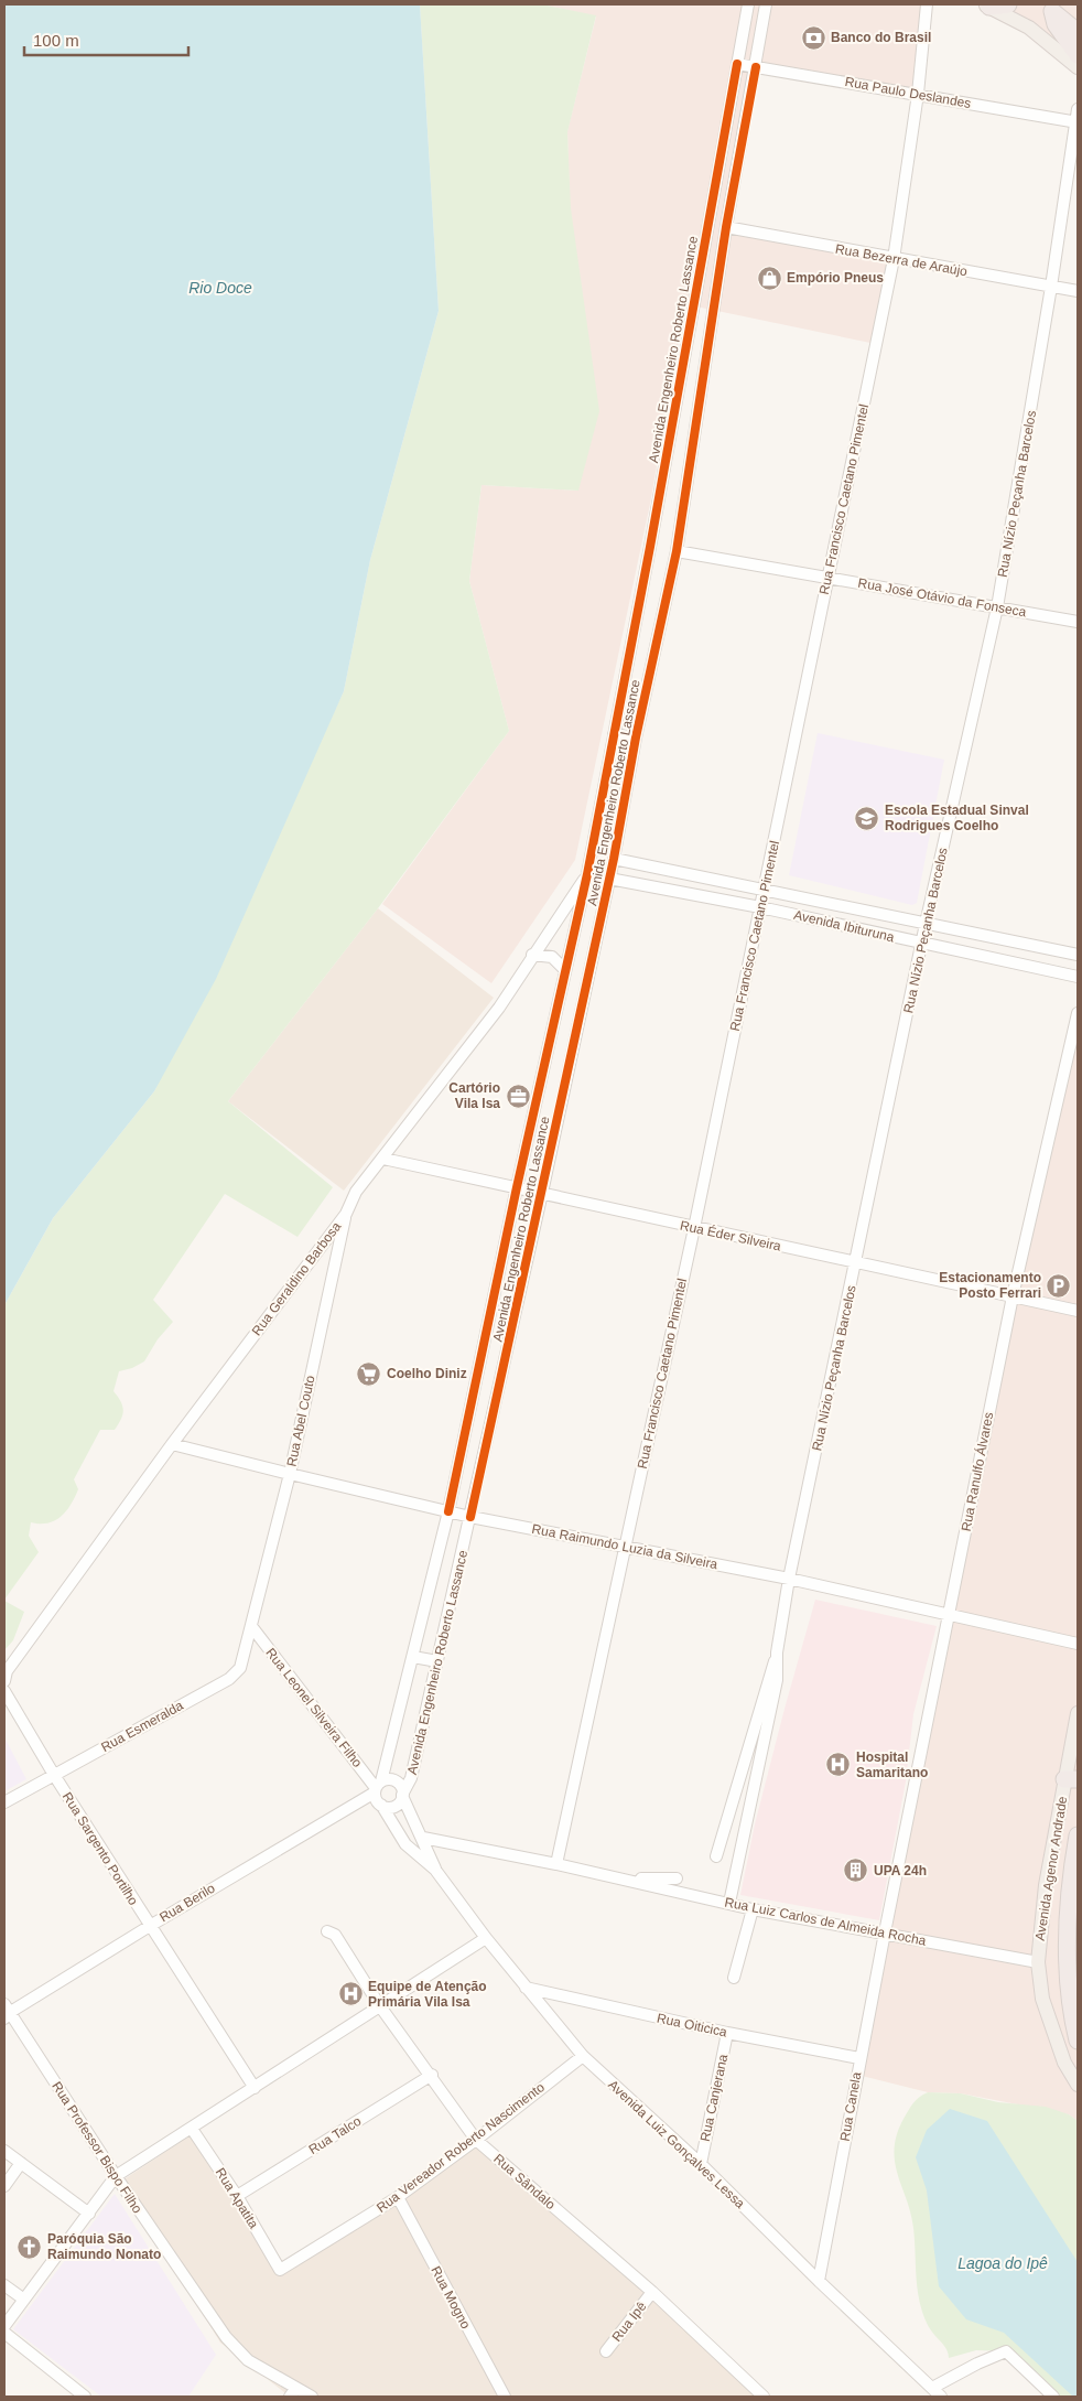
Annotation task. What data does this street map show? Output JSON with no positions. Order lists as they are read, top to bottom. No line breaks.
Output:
{"streets":{"main road":["Avenida Agenor Andrade"],"street":["Rua Paulo Deslandes","Rua Bezerra de Araújo","Avenida Engenheiro Roberto Lassance","Rua Nízio Peçanha Barcelos","Rua Francisco Caetano Pimentel","Rua José Otávio da Fonseca","Avenida Ibituruna","Rua Éder Silveira","Rua Geraldino Barbosa","Rua Abel Couto","Rua Ranulfo Álvares","Rua Raimundo Luzia da Silveira","Rua Leonel Silveira Filho","Rua Esmeralda","Rua Sargento Portilho","Rua Berilo","Rua Luiz Carlos de Almeida Rocha","Rua Oiticica","Rua Canjerana","Rua Canela","Rua Talco","Avenida Luiz Gonçalves Lessa","Rua Professor Bispo Filho","Rua Vereador Roberto Nascimento","Rua Sândalo","Rua Apatita","Rua Mogno","Rua Ipê"]},"crossings":[["Rua Paulo Deslandes","Avenida Engenheiro Roberto Lassance"],["Rua Paulo Deslandes","Rua Nízio Peçanha Barcelos"],["Rua Paulo Deslandes","Rua Francisco Caetano Pimentel"],["Rua Bezerra de Araújo","Avenida Engenheiro Roberto Lassance"],["Rua Bezerra de Araújo","Rua Nízio Peçanha Barcelos"],["Rua Bezerra de Araújo","Rua Francisco Caetano Pimentel"],["Avenida Engenheiro Roberto Lassance","Rua José Otávio da Fonseca"],["Avenida Engenheiro Roberto Lassance","Avenida Ibituruna"],["Avenida Engenheiro Roberto Lassance","Rua Éder Silveira"],["Avenida Engenheiro Roberto Lassance","Rua Geraldino Barbosa"],["Avenida Engenheiro Roberto Lassance","Rua Raimundo Luzia da Silveira"],["Avenida Engenheiro Roberto Lassance","Rua Leonel Silveira Filho"],["Avenida Engenheiro Roberto Lassance","Rua Berilo"],["Avenida Engenheiro Roberto Lassance","Avenida Luiz Gonçalves Lessa"],["Rua Nízio Peçanha Barcelos","Rua José Otávio da Fonseca"],["Rua Nízio Peçanha Barcelos","Avenida Ibituruna"],["Rua Nízio Peçanha Barcelos","Rua Éder Silveira"],["Rua Nízio Peçanha Barcelos","Rua Raimundo Luzia da Silveira"],["Rua Nízio Peçanha Barcelos","Rua Luiz Carlos de Almeida Rocha"],["Rua Francisco Caetano Pimentel","Rua José Otávio da Fonseca"],["Rua Francisco Caetano Pimentel","Avenida Ibituruna"],["Rua Francisco Caetano Pimentel","Rua Éder Silveira"],["Rua Francisco Caetano Pimentel","Rua Raimundo Luzia da Silveira"],["Rua Francisco Caetano Pimentel","Rua Luiz Carlos de Almeida Rocha"],["Rua Éder Silveira","Rua Geraldino Barbosa"],["Rua Éder Silveira","Rua Ranulfo Álvares"],["Rua Geraldino Barbosa","Rua Abel Couto"],["Rua Geraldino Barbosa","Rua Raimundo Luzia da Silveira"],["Rua Abel Couto","Rua Raimundo Luzia da Silveira"],["Rua Abel Couto","Rua Leonel Silveira Filho"],["Rua Abel Couto","Rua Esmeralda"],["Rua Ranulfo Álvares","Rua Raimundo Luzia da Silveira"],["Rua Ranulfo Álvares","Rua Luiz Carlos de Almeida Rocha"],["Rua Ranulfo Álvares","Rua Canela"],["Rua Leonel Silveira Filho","Rua Esmeralda"],["Rua Leonel Silveira Filho","Rua Berilo"],["Rua Leonel Silveira Filho","Avenida Luiz Gonçalves Lessa"],["Rua Esmeralda","Rua Sargento Portilho"],["Rua Sargento Portilho","Rua Berilo"],["Avenida Agenor Andrade","Rua Luiz Carlos de Almeida Rocha"],["Rua Berilo","Avenida Luiz Gonçalves Lessa"],["Rua Berilo","Rua Professor Bispo Filho"],["Rua Luiz Carlos de Almeida Rocha","Rua Canela"],["Rua Luiz Carlos de Almeida Rocha","Avenida Luiz Gonçalves Lessa"],["Rua Oiticica","Rua Canjerana"],["Rua Oiticica","Rua Canela"],["Rua Oiticica","Avenida Luiz Gonçalves Lessa"],["Rua Canjerana","Avenida Luiz Gonçalves Lessa"],["Rua Canela","Avenida Luiz Gonçalves Lessa"],["Rua Talco","Rua Sândalo"],["Rua Talco","Rua Apatita"],["Avenida Luiz Gonçalves Lessa","Rua Vereador Roberto Nascimento"],["Rua Vereador Roberto Nascimento","Rua Sândalo"],["Rua Vereador Roberto Nascimento","Rua Apatita"],["Rua Vereador Roberto Nascimento","Rua Mogno"],["Rua Sândalo","Rua Ipê"]],"water":["Rio Doce","Lagoa do Ipê"],"places":{"bank":["Banco do Brasil"],"shop":["Empório Pneus"],"school or university":["Escola Estadual Sinval Rodrigues Coelho"],"office":["Cartório Vila Isa"],"parking":["Estacionamento Posto Ferrari"],"supermarket":["Coelho Diniz"],"hospital":["Hospital Samaritano","Equipe de Atenção Primária Vila Isa"],"building":["UPA 24h"],"church":["Paróquia São Raimundo Nonato"]},"scale_bar":"100 m"}
